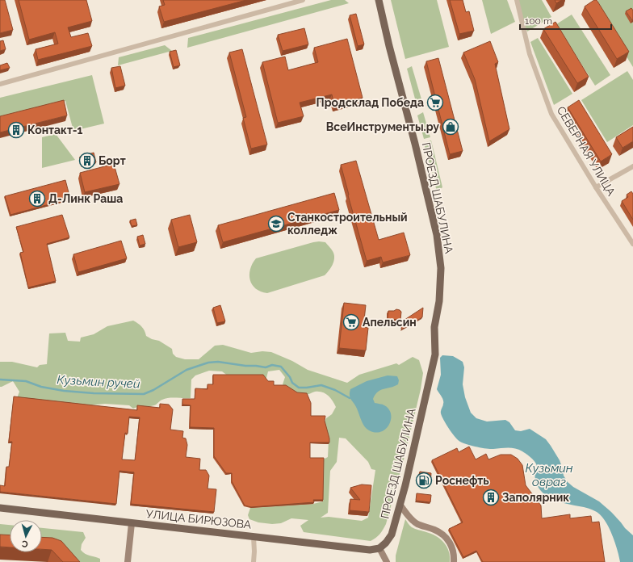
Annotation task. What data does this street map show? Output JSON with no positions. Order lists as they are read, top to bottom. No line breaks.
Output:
{"streets":{"main road":["ПРОЕЗД ШАБУЛИНА","УЛИЦА БИРЮЗОВА"],"street":["СЕВЕРНАЯ УЛИЦА"]},"crossings":[["ПРОЕЗД ШАБУЛИНА","УЛИЦА БИРЮЗОВА"]],"water":["Кузьмин ручей","Кузьмин овраг"],"places":{"supermarket":["Продсклад Победа","Апельсин"],"shop":["ВсеИнструменты.ру"],"building":["Контакт-1","Борт","Д-Линк Раша","Заполярник"],"school or university":["Станкостроительный колледж"],"fuel station":["Роснефть"]},"scale_bar":"100 m","north":"bottom"}
